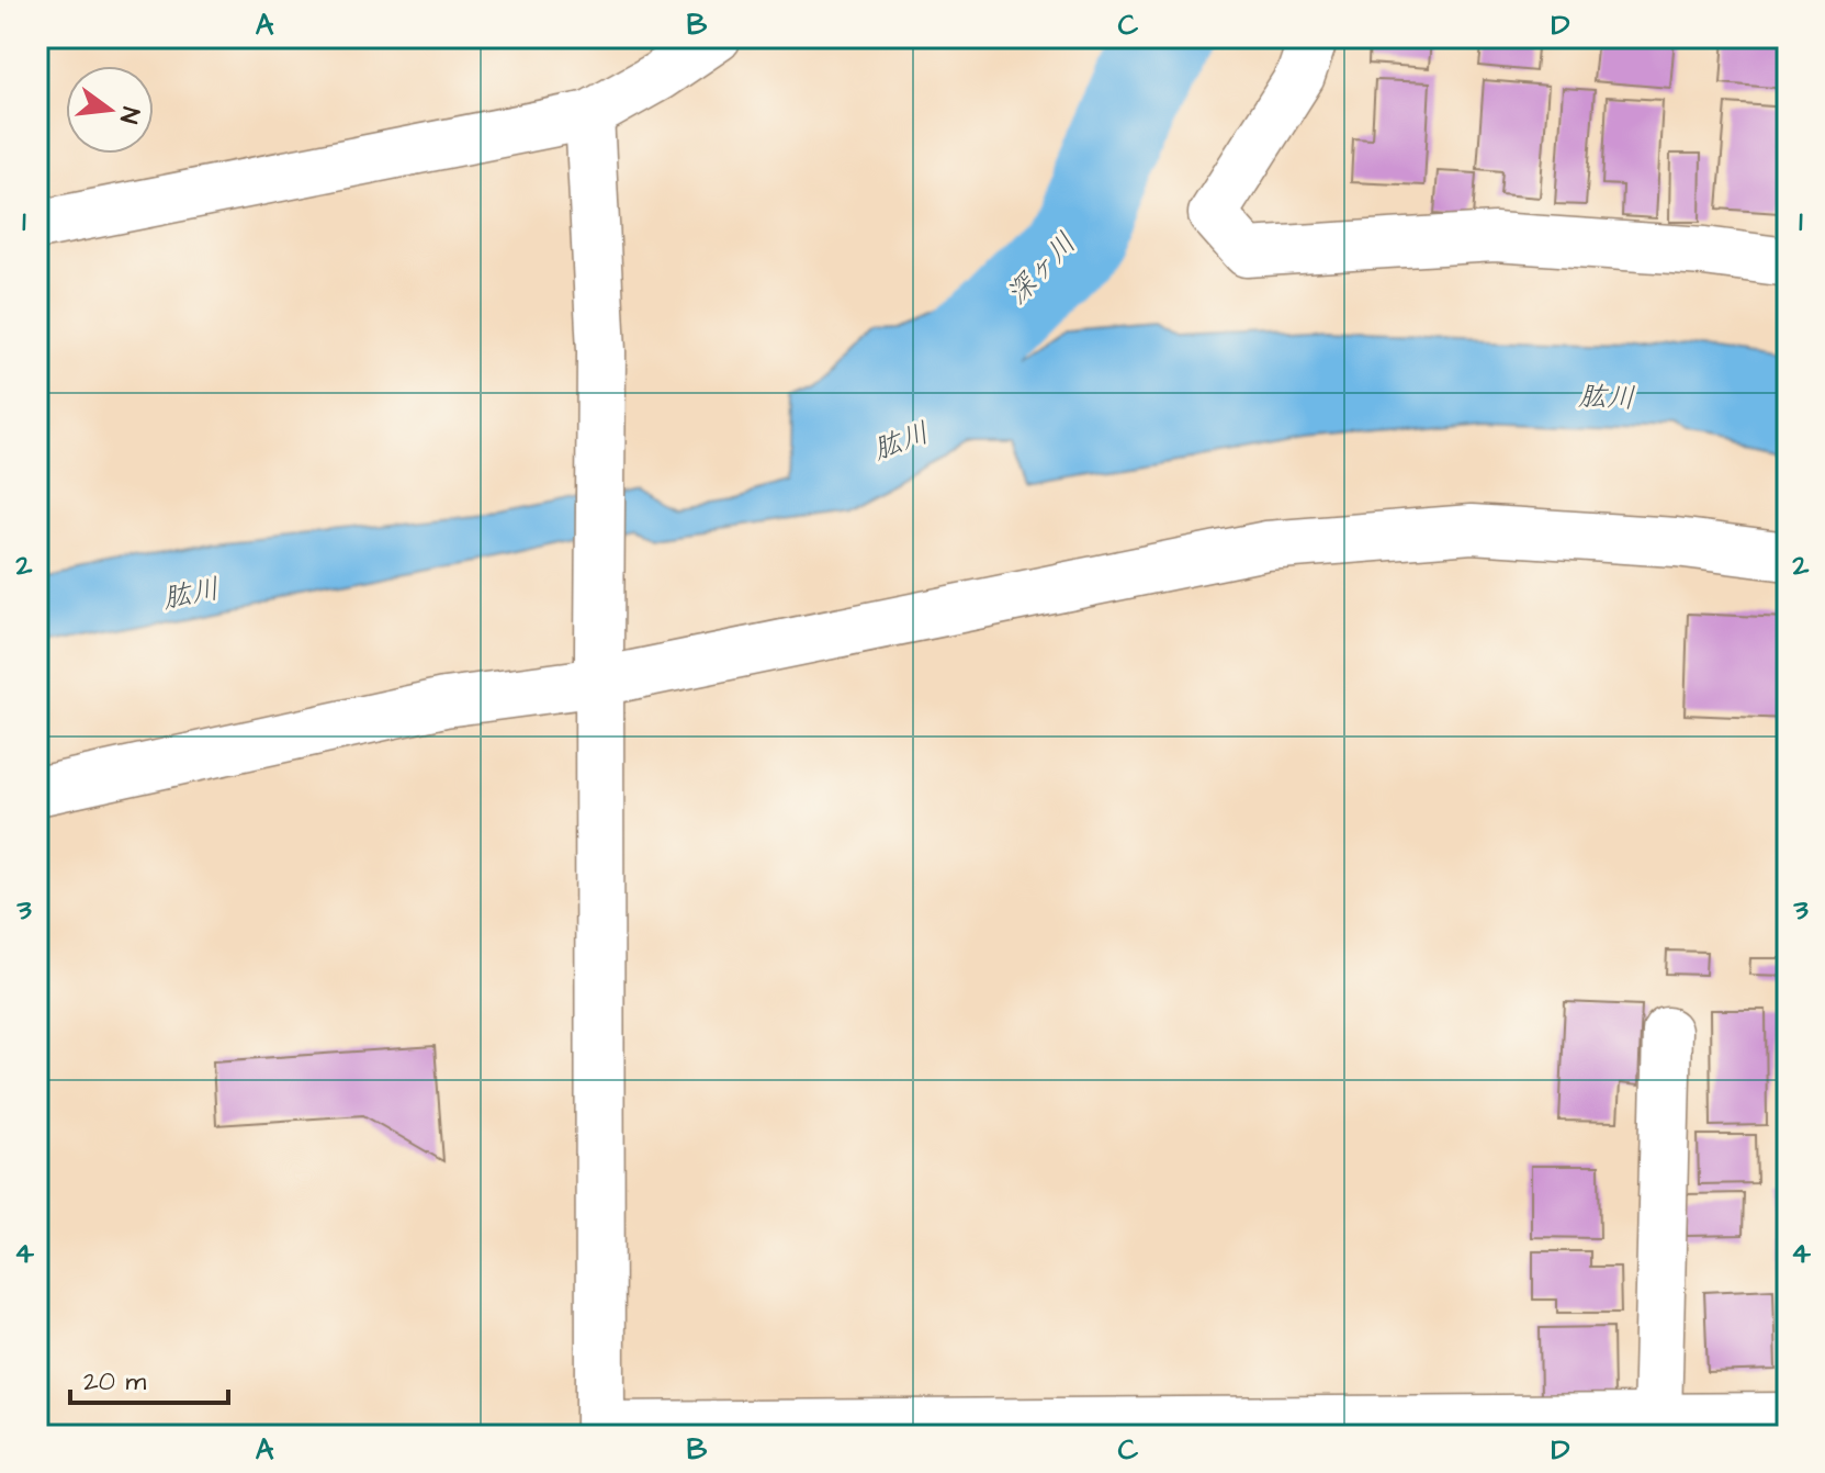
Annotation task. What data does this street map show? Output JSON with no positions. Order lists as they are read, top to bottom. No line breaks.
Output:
{"water":["深ヶ川","肱川"],"scale_bar":"20 m","north":"right","grid":{"columns":["A","B","C","D"],"rows":["1","2","3","4"]}}
